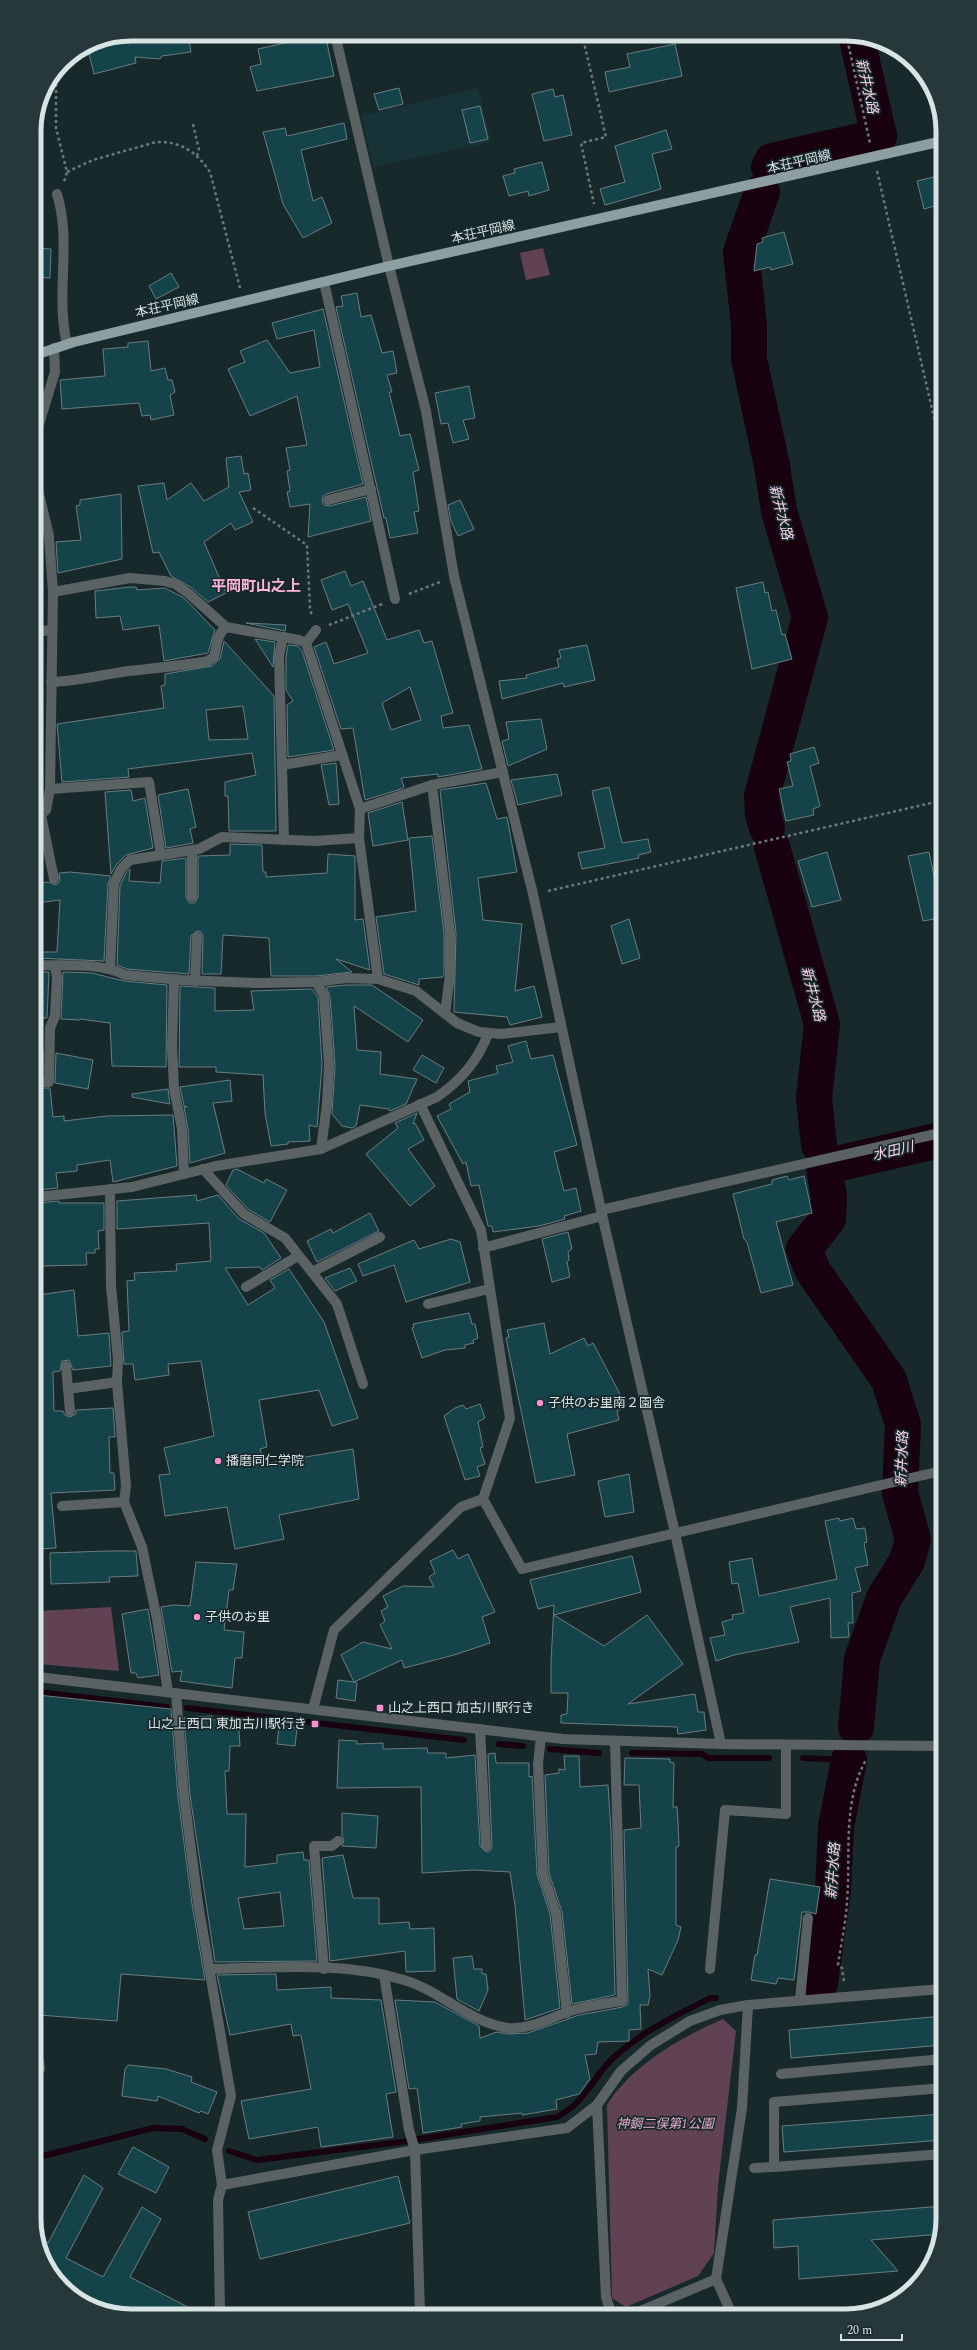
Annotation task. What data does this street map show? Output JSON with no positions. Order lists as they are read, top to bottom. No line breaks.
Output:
{"streets":{"main road":["本荘平岡線"]},"districts":["平岡町山之上"],"water":["新井水路","水田川"],"parks":["神鋼二俣第1公園"],"places":{"other":["子供のお里南２園舎","播磨同仁学院","子供のお里"],"transit":["山之上西口 加古川駅行き","山之上西口 東加古川駅行き"]},"scale_bar":"20 m"}
